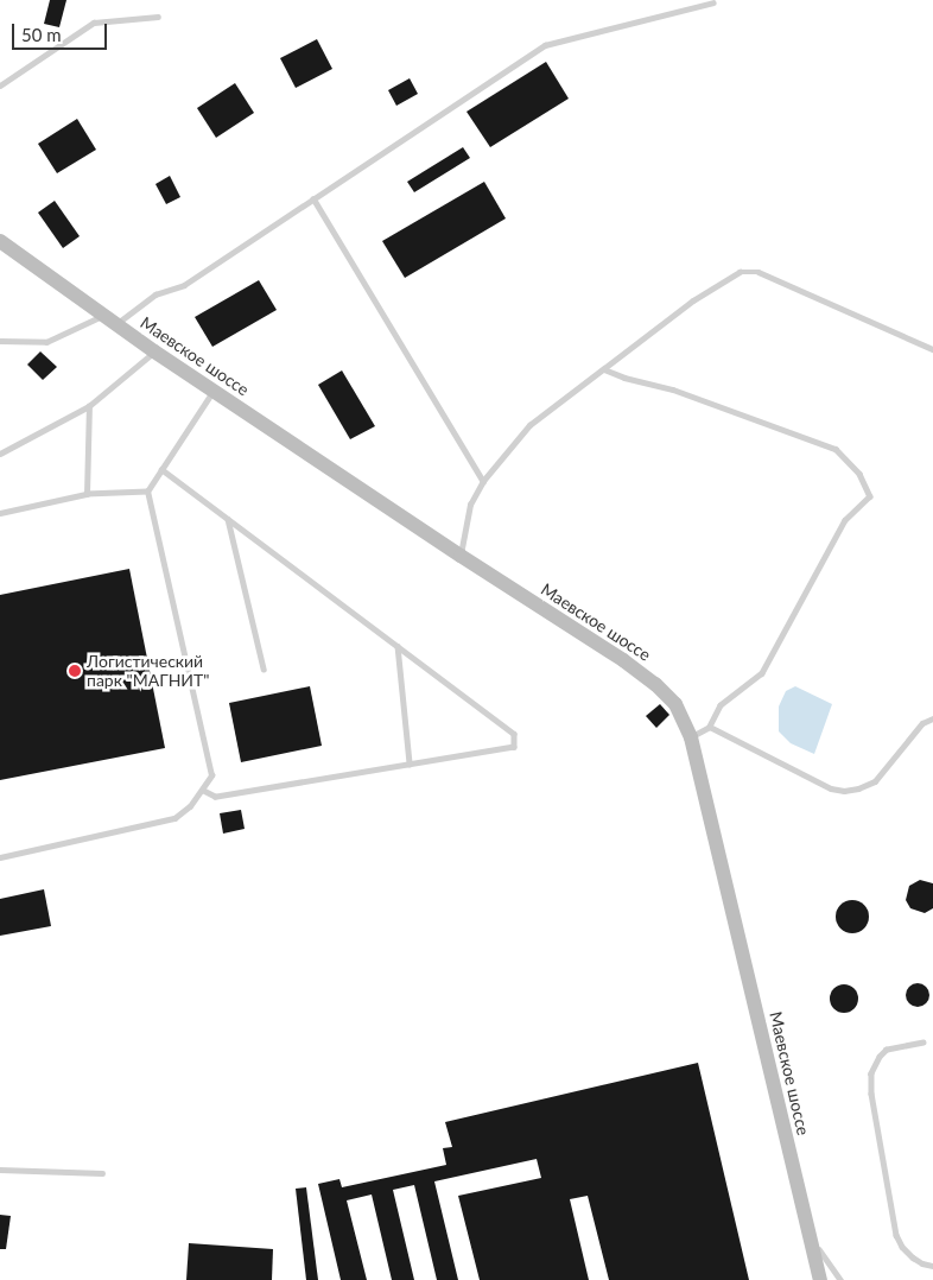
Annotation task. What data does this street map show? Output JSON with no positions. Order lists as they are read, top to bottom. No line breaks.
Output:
{"streets":{"street":["Маевское шоссе"]},"places":["Логистический парк \"МАГНИТ\""],"scale_bar":"50 m"}
